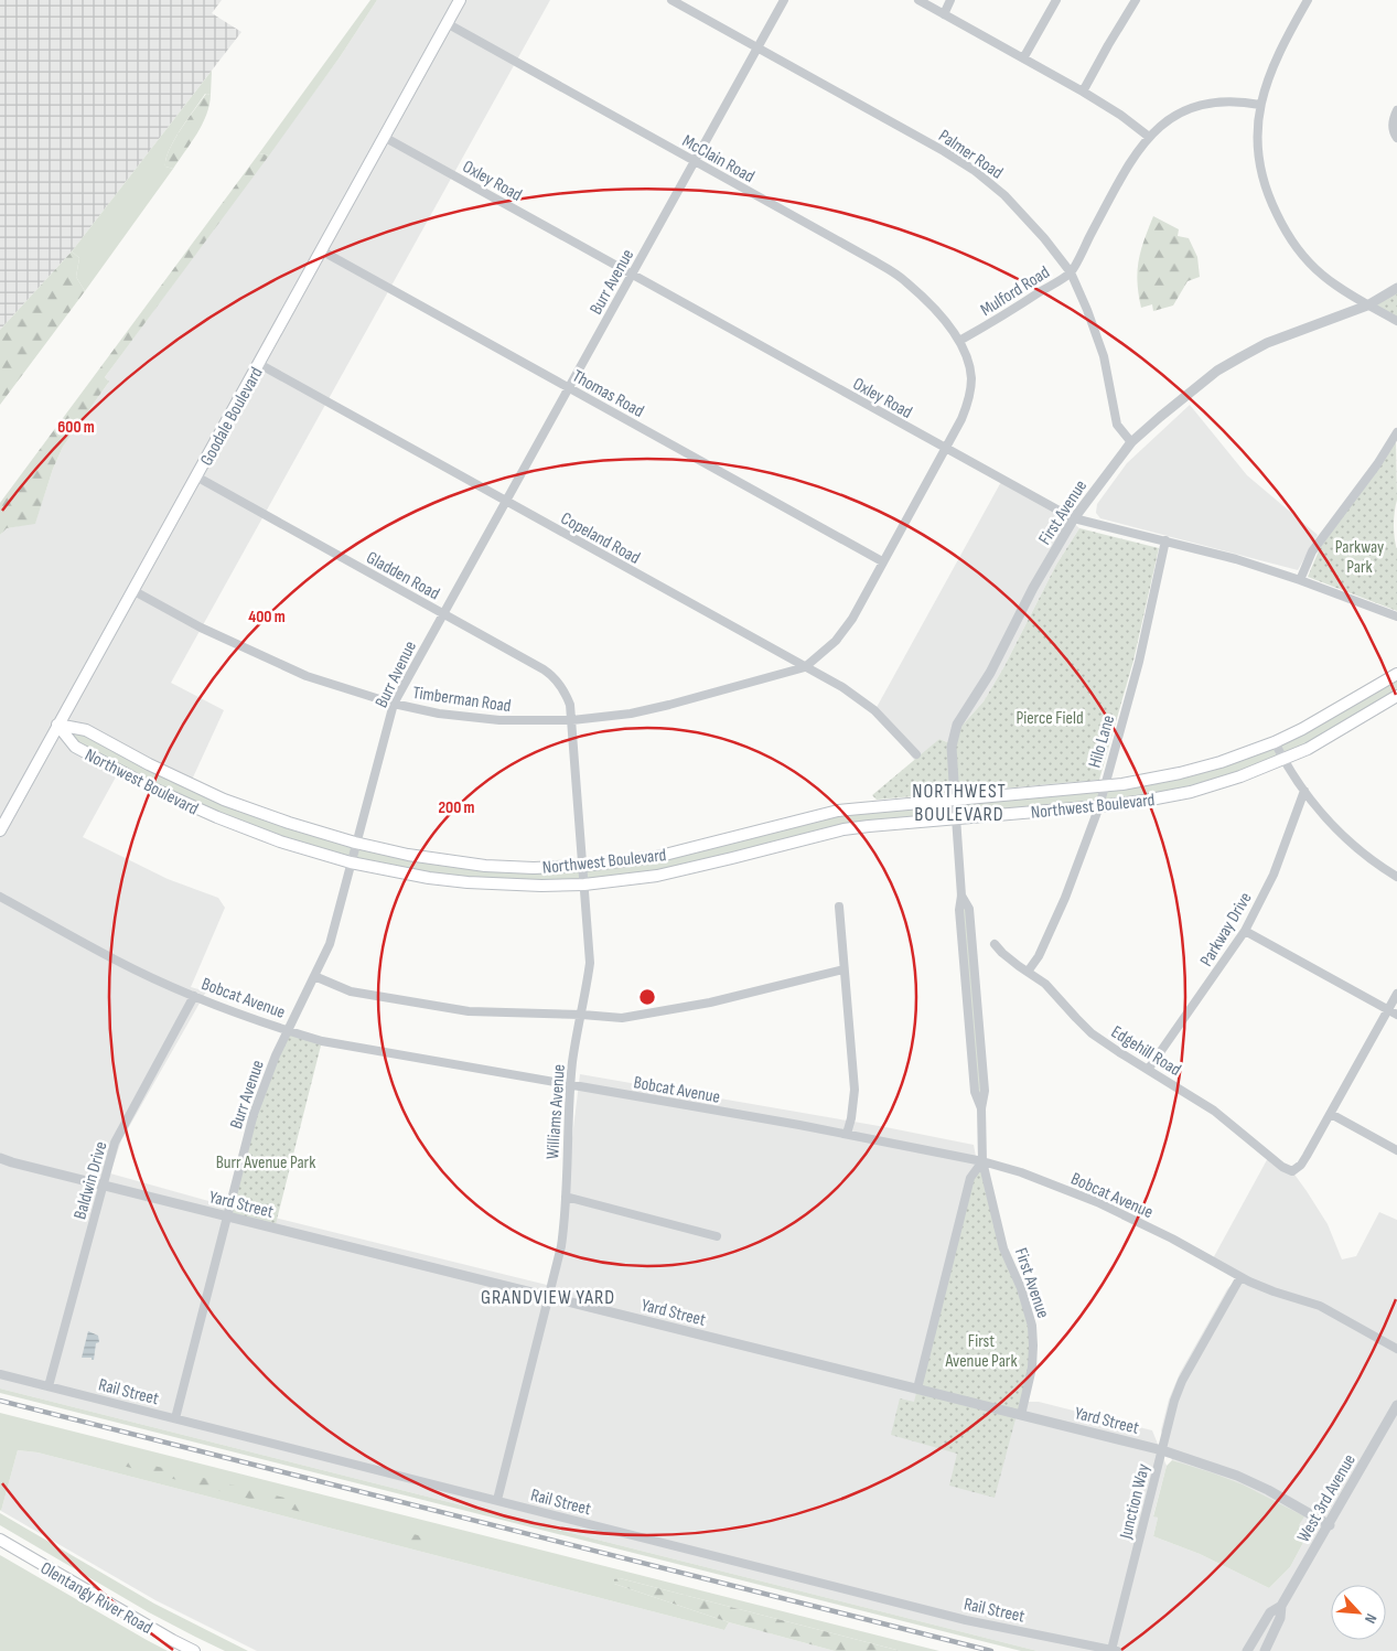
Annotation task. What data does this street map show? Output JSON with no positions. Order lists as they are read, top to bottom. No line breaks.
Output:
{"streets":{"main road":["Goodale Boulevard","Northwest Boulevard","Olentangy River Road"],"street":["Palmer Road","McClain Road","Oxley Road","Burr Avenue","Mulford Road","Thomas Road","First Avenue","Copeland Road","Gladden Road","Timberman Road","Hilo Lane","Parkway Drive","Bobcat Avenue","Edgehill Road","Williams Avenue","Baldwin Drive","Yard Street","Rail Street","West 3rd Avenue","Junction Way"]},"crossings":[["Palmer Road","Burr Avenue"],["Palmer Road","Mulford Road"],["Palmer Road","First Avenue"],["McClain Road","Burr Avenue"],["McClain Road","Mulford Road"],["McClain Road","Goodale Boulevard"],["Oxley Road","Burr Avenue"],["Oxley Road","Goodale Boulevard"],["Oxley Road","First Avenue"],["Oxley Road","Hilo Lane"],["Burr Avenue","Thomas Road"],["Burr Avenue","Copeland Road"],["Burr Avenue","Gladden Road"],["Burr Avenue","Timberman Road"],["Burr Avenue","Northwest Boulevard"],["Burr Avenue","Bobcat Avenue"],["Burr Avenue","Yard Street"],["Burr Avenue","Rail Street"],["Thomas Road","Goodale Boulevard"],["Goodale Boulevard","Copeland Road"],["Goodale Boulevard","Gladden Road"],["Goodale Boulevard","Timberman Road"],["Goodale Boulevard","Northwest Boulevard"],["First Avenue","Northwest Boulevard"],["First Avenue","Bobcat Avenue"],["First Avenue","Yard Street"],["Copeland Road","Timberman Road"],["Gladden Road","Timberman Road"],["Gladden Road","Williams Avenue"],["Timberman Road","Williams Avenue"],["Hilo Lane","Northwest Boulevard"],["Hilo Lane","Edgehill Road"],["Northwest Boulevard","Williams Avenue"],["Parkway Drive","Edgehill Road"],["Bobcat Avenue","Williams Avenue"],["Bobcat Avenue","Baldwin Drive"],["Bobcat Avenue","Junction Way"],["Williams Avenue","Yard Street"],["Williams Avenue","Rail Street"],["Baldwin Drive","Yard Street"],["Baldwin Drive","Rail Street"],["Yard Street","West 3rd Avenue"],["Yard Street","Junction Way"],["Rail Street","Junction Way"]],"districts":["NORTHWEST BOULEVARD","GRANDVIEW YARD"],"parks":["Parkway Park","Pierce Field","Burr Avenue Park","First Avenue Park"],"north":"bottom right","rings":["600 m","400 m","200 m"]}
